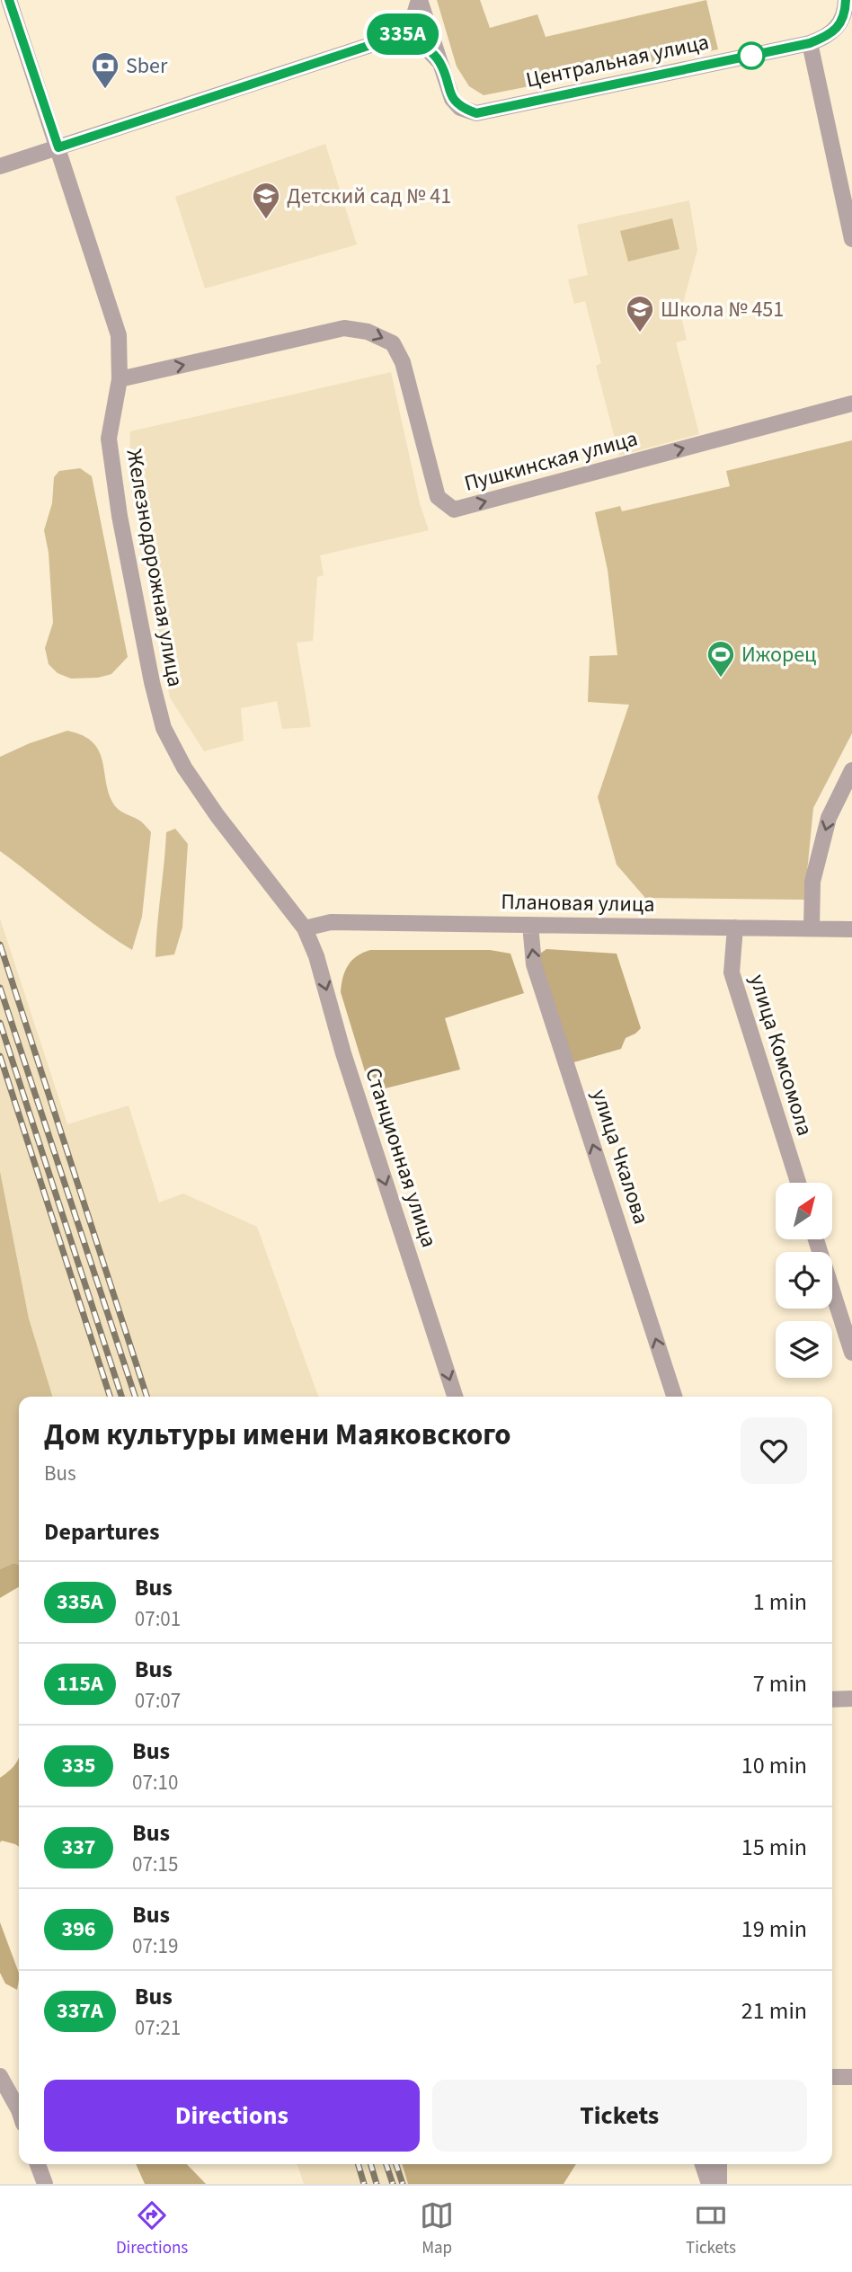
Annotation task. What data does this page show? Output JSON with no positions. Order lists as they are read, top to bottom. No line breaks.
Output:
{"streets":{"street":["Центральная улица","Пушкинская улица","Железнодорожная улица","Плановая улица","улица Комсомола","улица Чкалова","Станционная улица"]},"crossings":[["Пушкинская улица","Железнодорожная улица"],["Железнодорожная улица","Плановая улица"],["Железнодорожная улица","Станционная улица"],["Плановая улица","улица Комсомола"],["Плановая улица","улица Чкалова"],["Плановая улица","Станционная улица"]],"one_way":["Пушкинская улица","улица Чкалова","Станционная улица"],"places":{"bank":["Sber"],"school or university":["Детский сад № 41","Школа № 451"],"sports":["Ижорец"]},"lines":["bus line 335А"],"north":"top right","page":{"on_map":"335А","heading":[["Дом культуры имени Маяковского","Bus"],"Departures"],"list":[{"mark":"335А","name":"Bus","note":"07:01","value":"1 min"},{"mark":"115А","name":"Bus","note":"07:07","value":"7 min"},{"mark":"335","name":"Bus","note":"07:10","value":"10 min"},{"mark":"337","name":"Bus","note":"07:15","value":"15 min"},{"mark":"396","name":"Bus","note":"07:19","value":"19 min"},{"mark":"337А","name":"Bus","note":"07:21","value":"21 min"}],"buttons":["Directions","Tickets"],"tabs":["Directions","Map","Tickets"]}}
